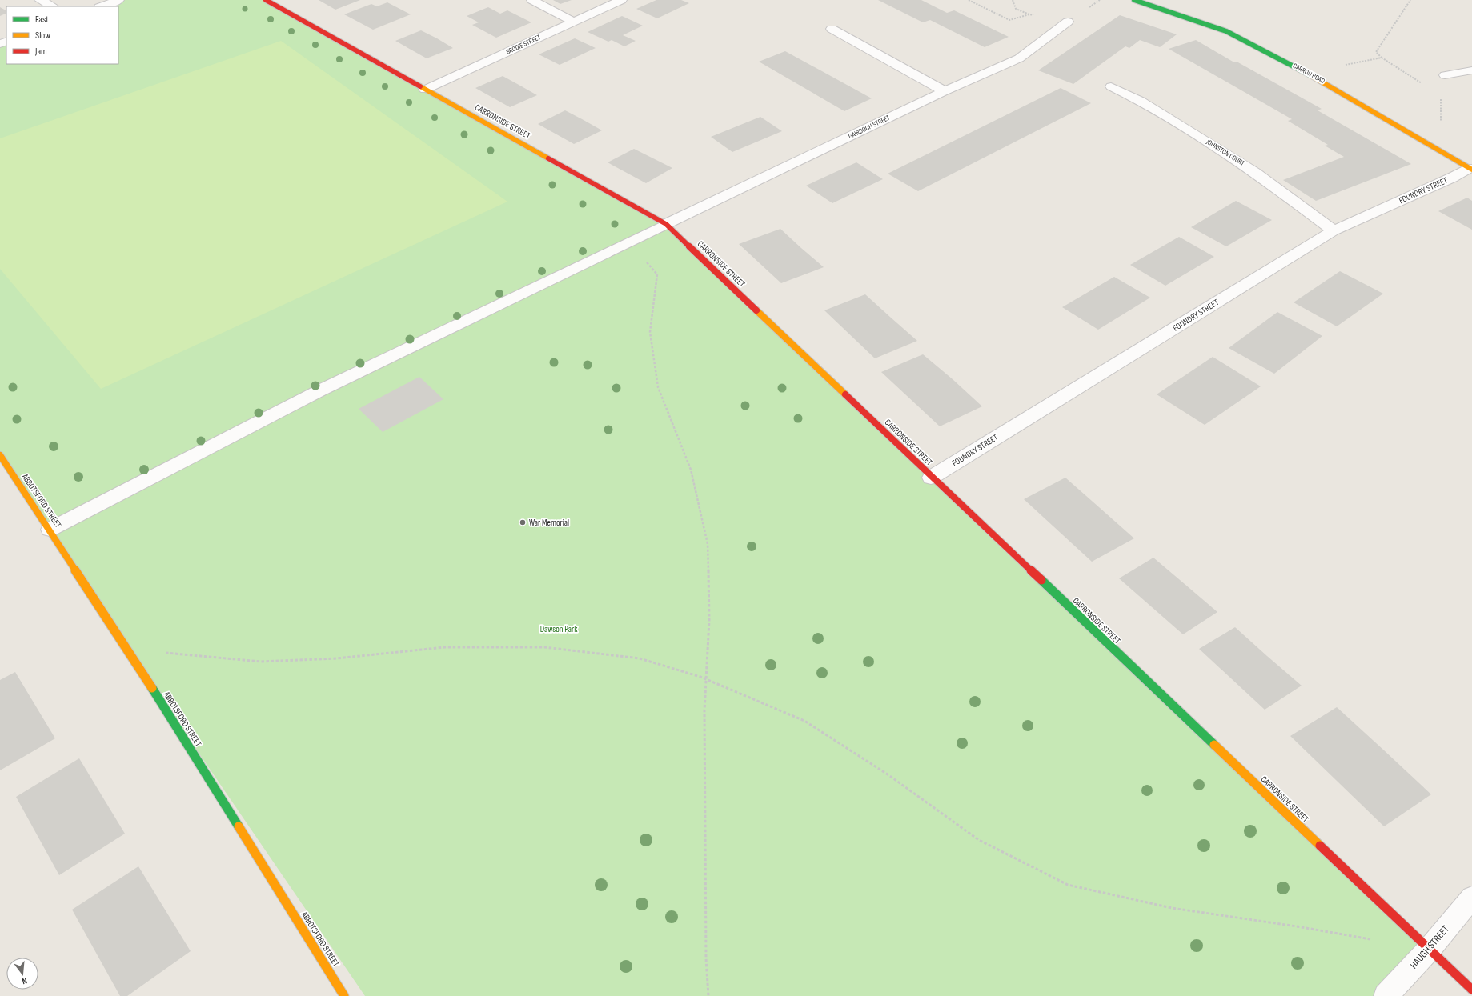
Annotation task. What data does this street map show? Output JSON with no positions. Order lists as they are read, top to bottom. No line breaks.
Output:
{"streets":{"street":["BRODIE STREET","CARRON ROAD","CARRONSIDE STREET","GAIRDOCH STREET","JOHNSTON COURT","FOUNDRY STREET","ABBOTSFORD STREET","HAUGH STREET"]},"crossings":[["BRODIE STREET","CARRONSIDE STREET"],["CARRON ROAD","FOUNDRY STREET"],["CARRONSIDE STREET","GAIRDOCH STREET"],["CARRONSIDE STREET","FOUNDRY STREET"],["CARRONSIDE STREET","HAUGH STREET"],["GAIRDOCH STREET","ABBOTSFORD STREET"],["JOHNSTON COURT","FOUNDRY STREET"]],"parks":["Dawson Park"],"places":["War Memorial"],"legend":["Fast","Slow","Jam"],"north":"bottom"}
